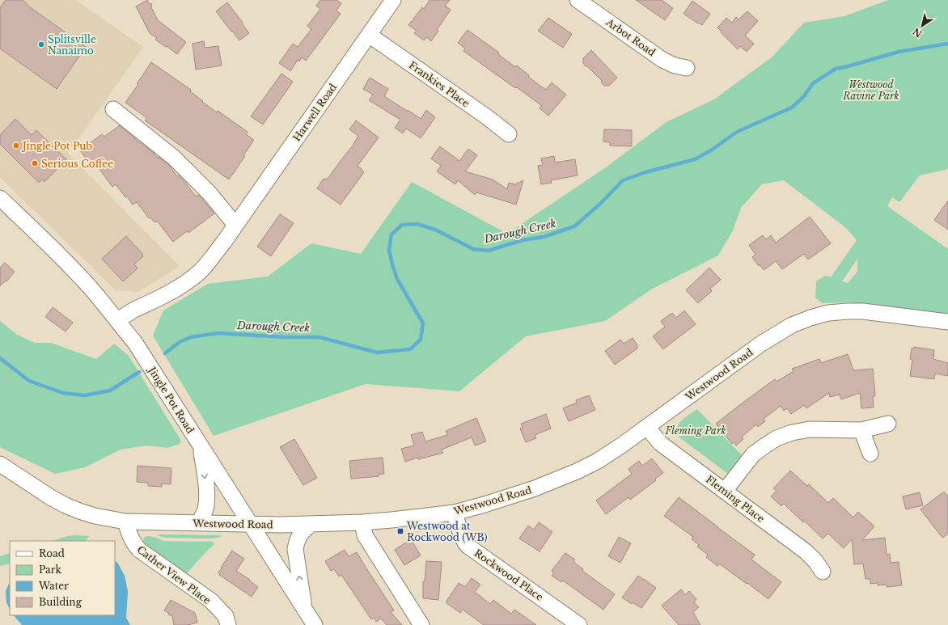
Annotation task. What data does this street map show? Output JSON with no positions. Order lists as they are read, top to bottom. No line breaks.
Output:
{"streets":{"street":["Arbot Road","Frankies Place","Harwell Road","Westwood Road","Jingle Pot Road","Fleming Place","Cather View Place","Rockwood Place"]},"crossings":[["Frankies Place","Harwell Road"],["Harwell Road","Jingle Pot Road"],["Westwood Road","Jingle Pot Road"],["Westwood Road","Fleming Place"],["Westwood Road","Cather View Place"],["Westwood Road","Rockwood Place"]],"water":["Darough Creek"],"parks":["Westwood Ravine Park","Fleming Park"],"places":{"other":["Splitsville Nanaimo","Jingle Pot Pub","Serious Coffee"],"transit":["Westwood at Rockwood (WB)"]},"legend":["Road","Park","Water","Building"],"north":"bottom left"}
